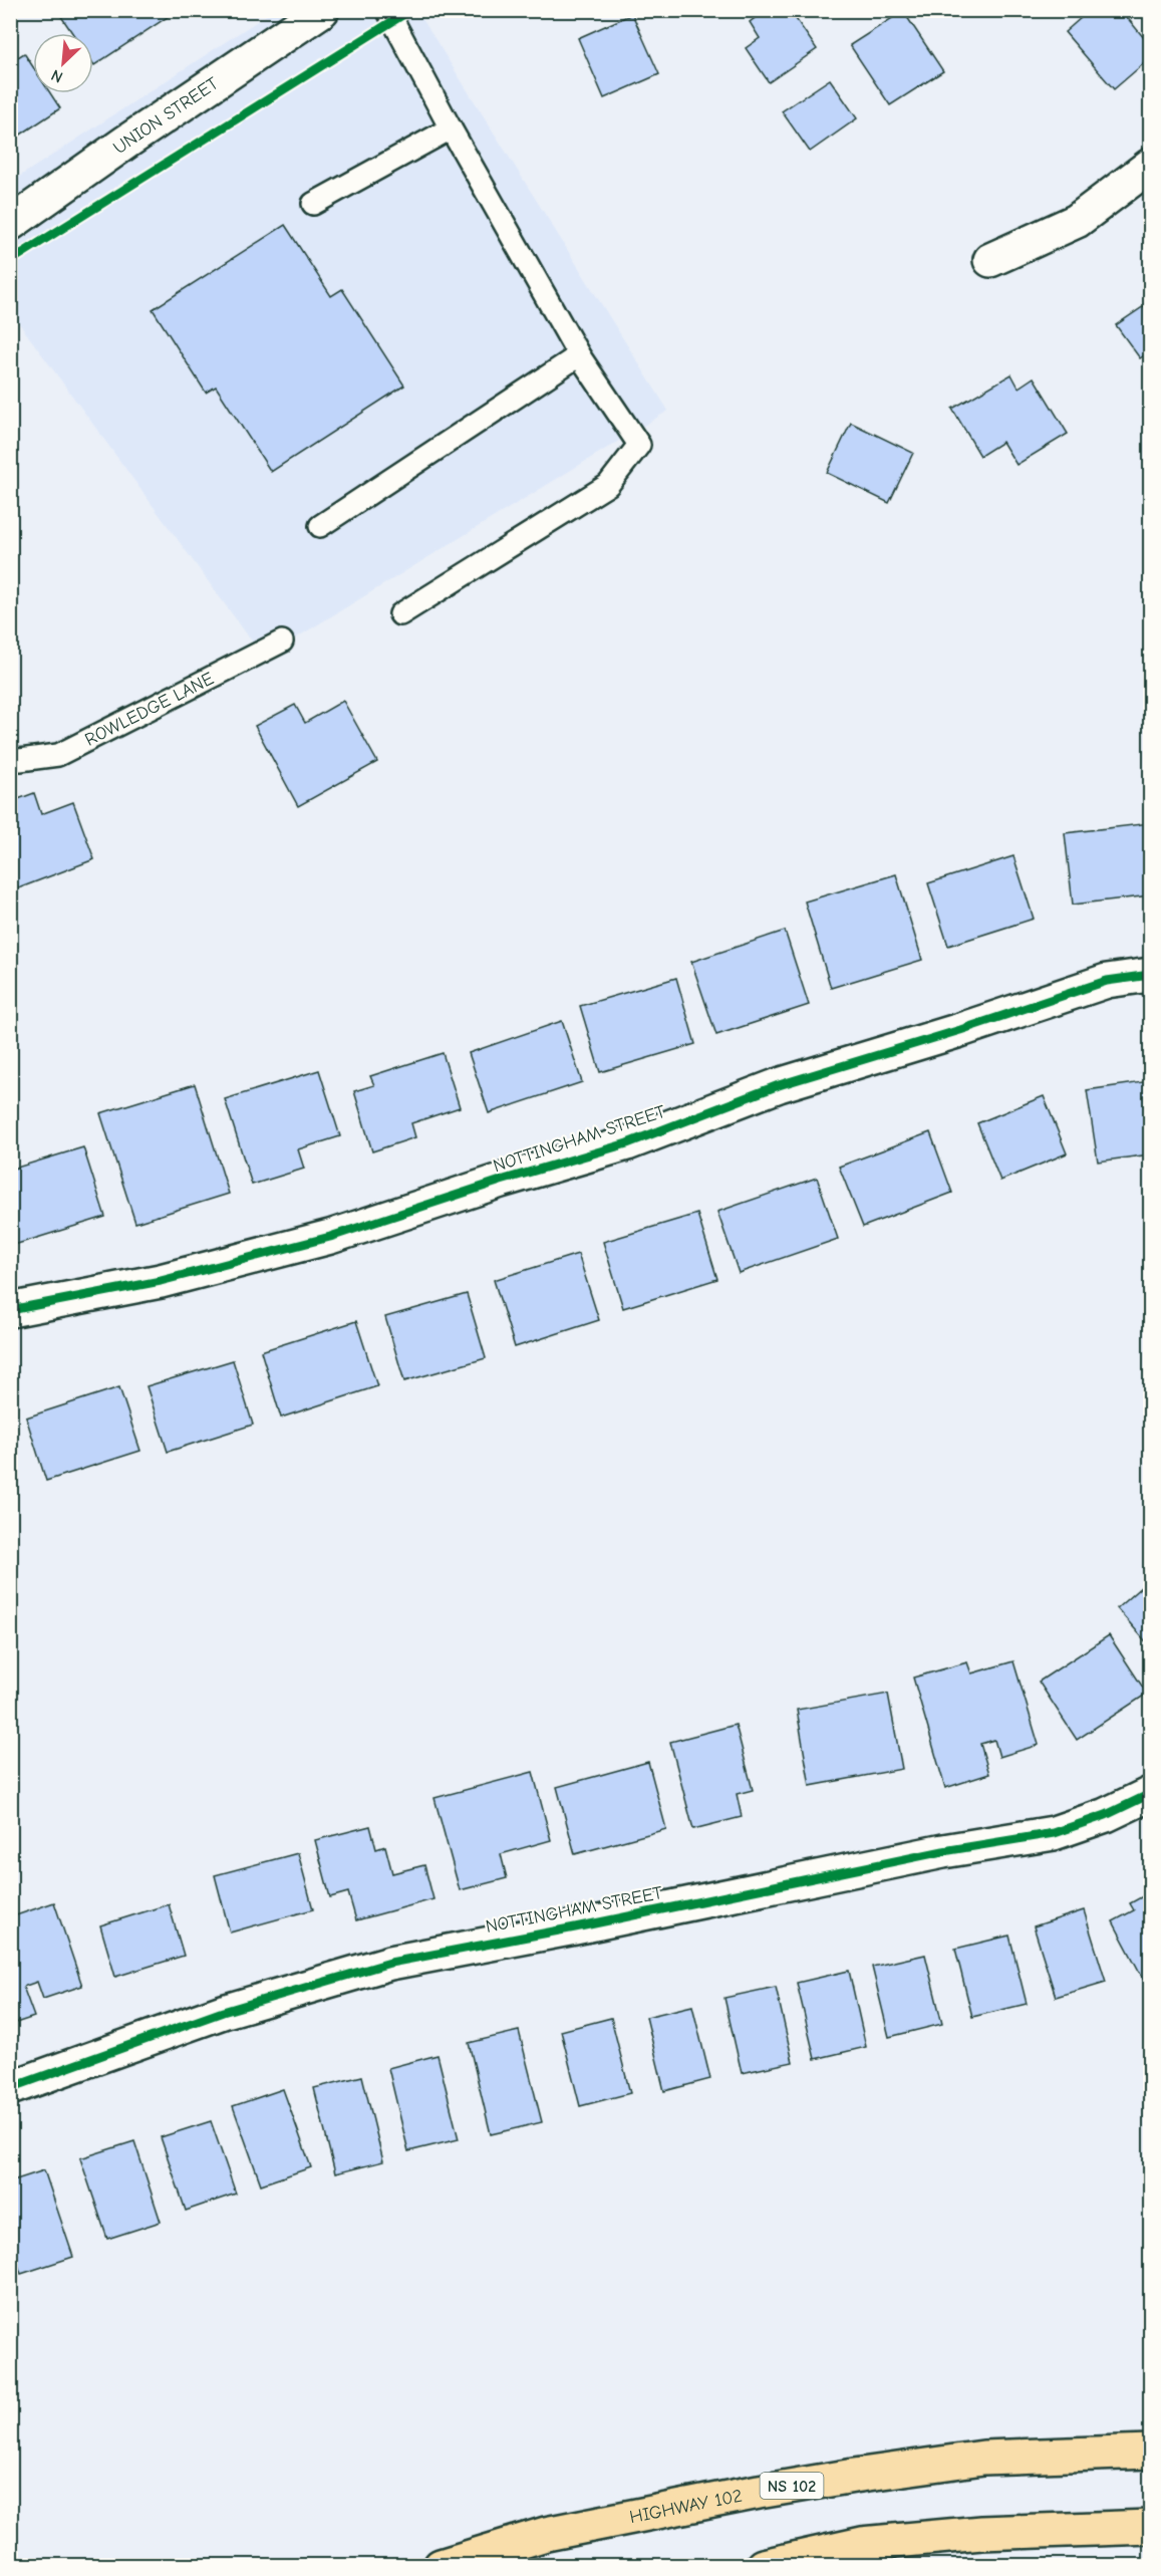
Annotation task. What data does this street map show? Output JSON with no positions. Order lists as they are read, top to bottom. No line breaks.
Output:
{"streets":{"highway":["NS 102","HIGHWAY 102"],"street":["UNION STREET","NOTTINGHAM STREET"],"lane":["ROWLEDGE LANE"]},"north":"bottom left"}
